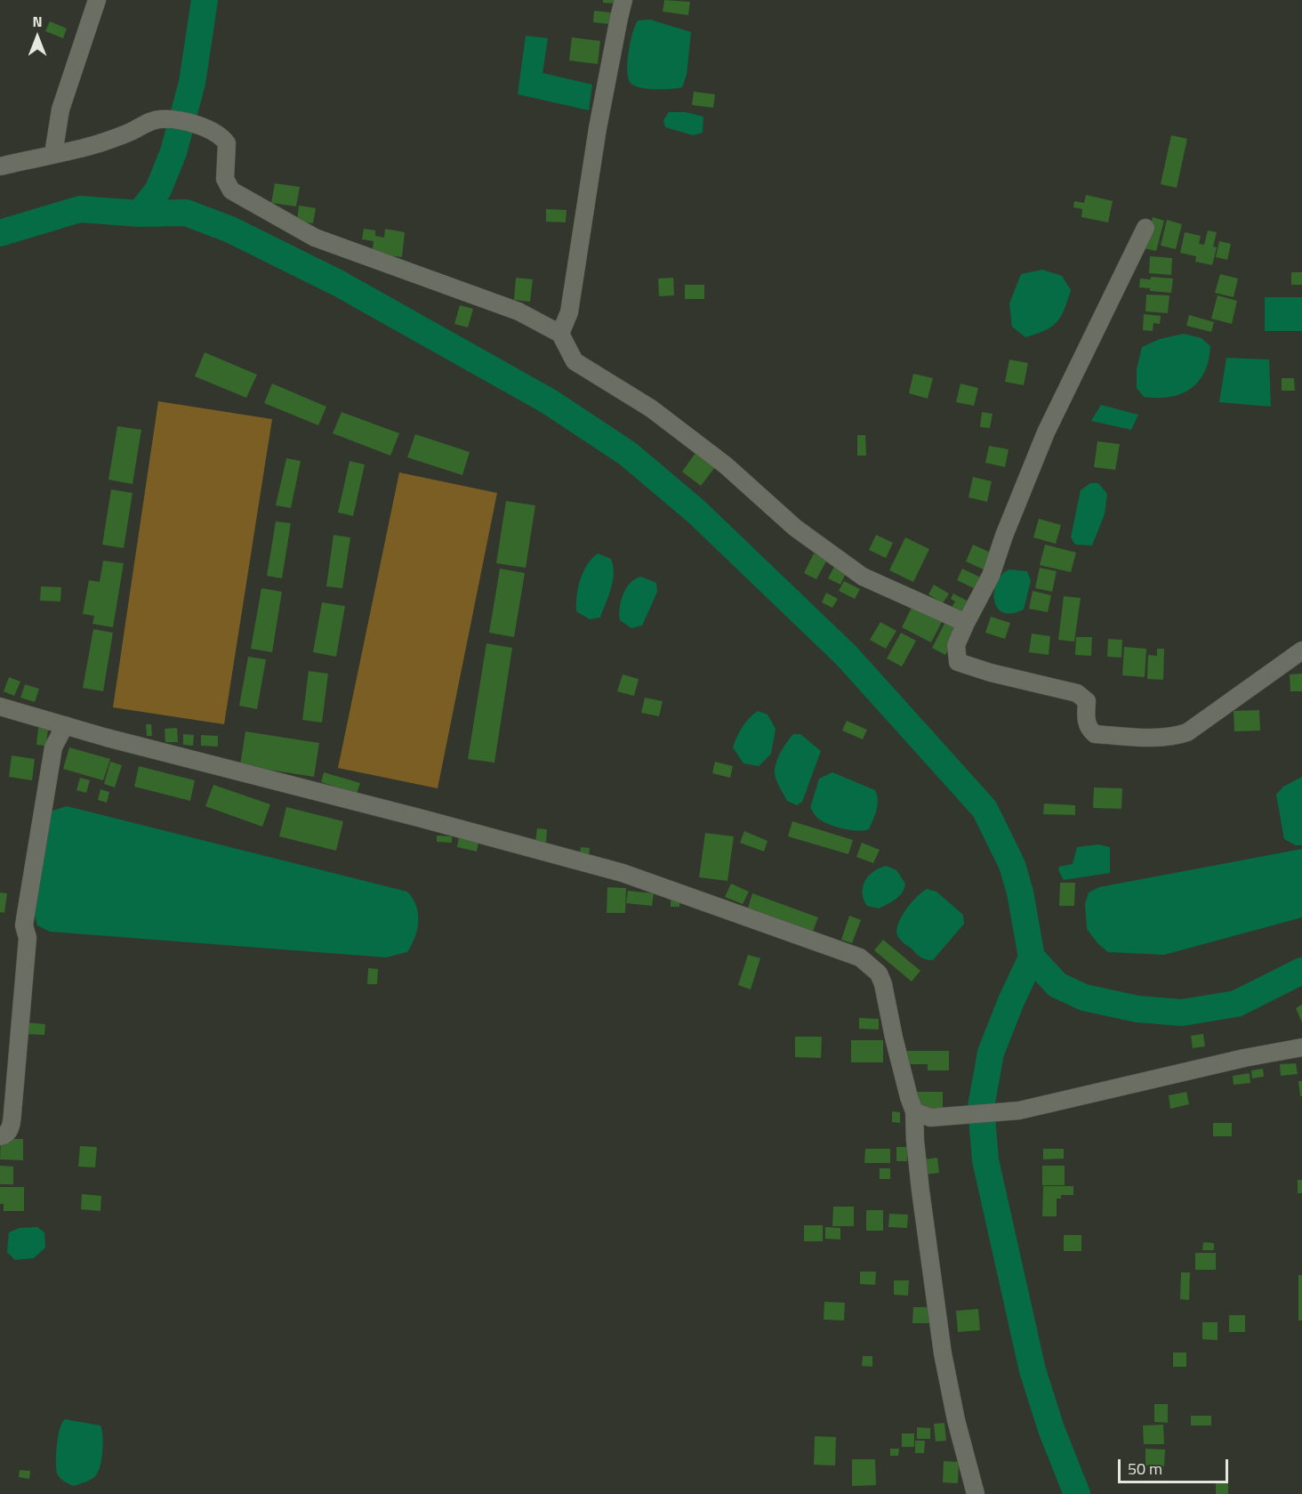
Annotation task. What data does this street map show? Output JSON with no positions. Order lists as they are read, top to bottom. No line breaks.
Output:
{"scale_bar":"50 m","north":"top"}
